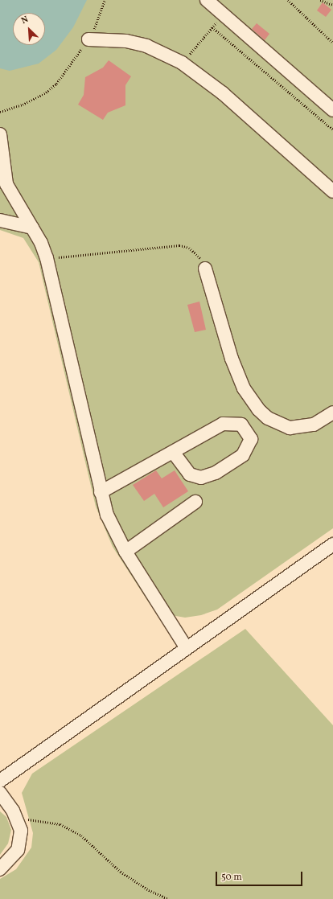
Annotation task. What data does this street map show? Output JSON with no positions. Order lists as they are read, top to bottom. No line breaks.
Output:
{"scale_bar":"50 m","north":"top left"}
